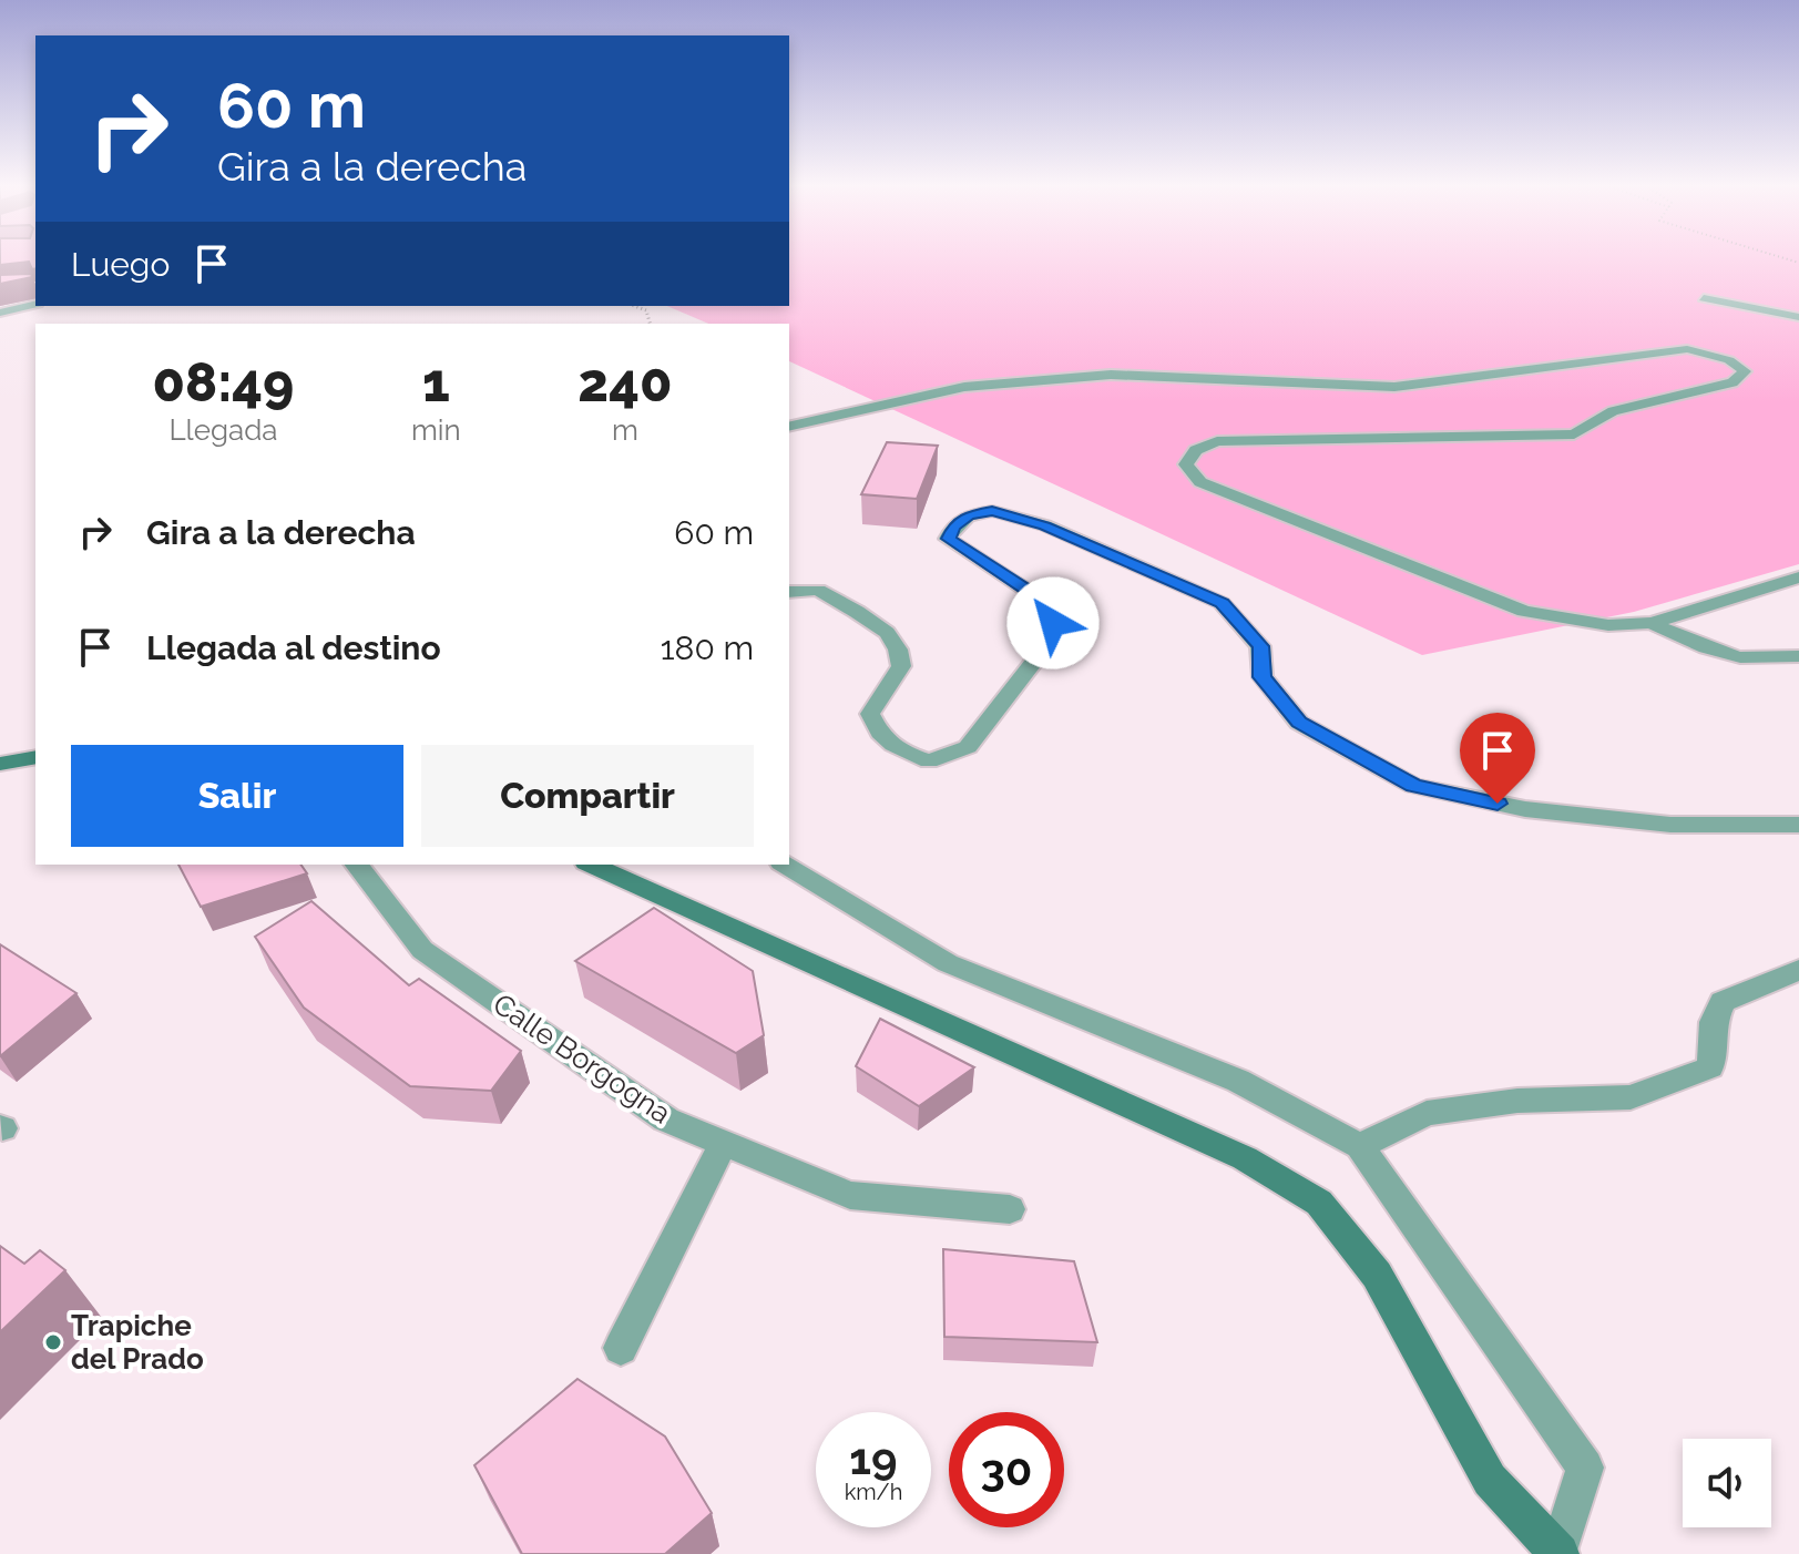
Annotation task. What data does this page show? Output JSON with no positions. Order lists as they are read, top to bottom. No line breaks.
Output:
{"streets":{"street":["Calle Borgogna"]},"places":["Trapiche del Prado"],"page":{"turn":["60 m","Gira a la derecha"],"then":"Luego","eta":["08:49","Llegada","1","min","240","m"],"list":[{"name":"Gira a la derecha","value":"60 m"},{"name":"Llegada al destino","value":"180 m"}],"buttons":["Salir","Compartir"],"speed":"19 km/h","limit":"30"}}
